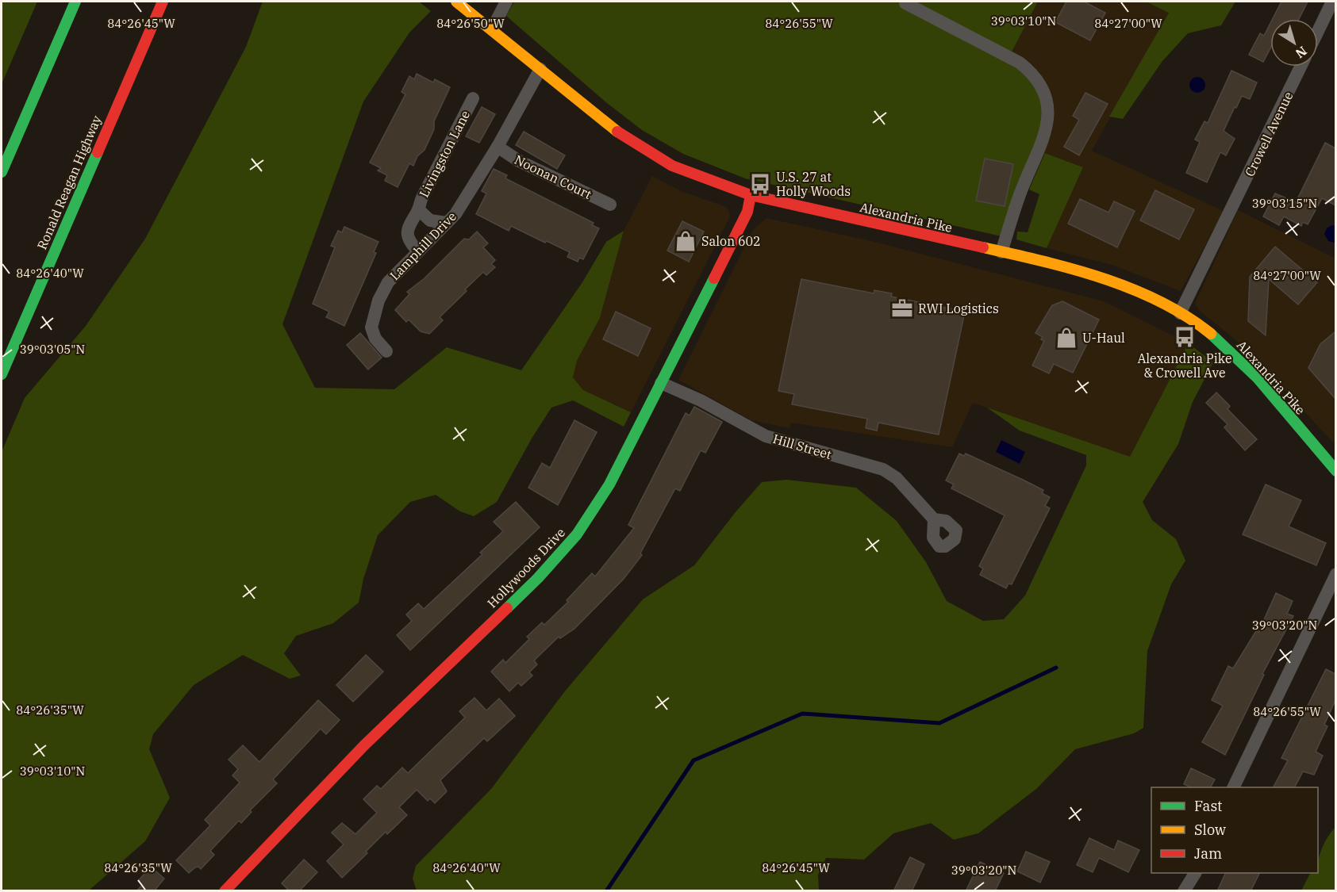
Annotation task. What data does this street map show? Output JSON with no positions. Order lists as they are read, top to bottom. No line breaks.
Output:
{"streets":{"main road":["Ronald Reagan Highway","Alexandria Pike","Hollywoods Drive"],"street":["Crowell Avenue","Livingston Lane","Noonan Court","Lamphill Drive","Hill Street"]},"crossings":[["Crowell Avenue","Alexandria Pike"],["Livingston Lane","Lamphill Drive"],["Noonan Court","Lamphill Drive"],["Alexandria Pike","Lamphill Drive"],["Alexandria Pike","Hollywoods Drive"],["Hill Street","Hollywoods Drive"]],"places":{"bus stop":["U.S. 27 at Holly Woods","Alexandria Pike & Crowell Ave"],"shop":["Salon 602","U-Haul"],"office":["RWI Logistics"]},"legend":["Fast","Slow","Jam"],"north":"bottom right","coordinates":["39°03'10\"N","84°26'45\"W","84°26'50\"W","84°26'55\"W","84°27'00\"W","39°03'15\"N","84°26'40\"W","39°03'05\"N","39°03'20\"N","84°26'35\"W"]}
